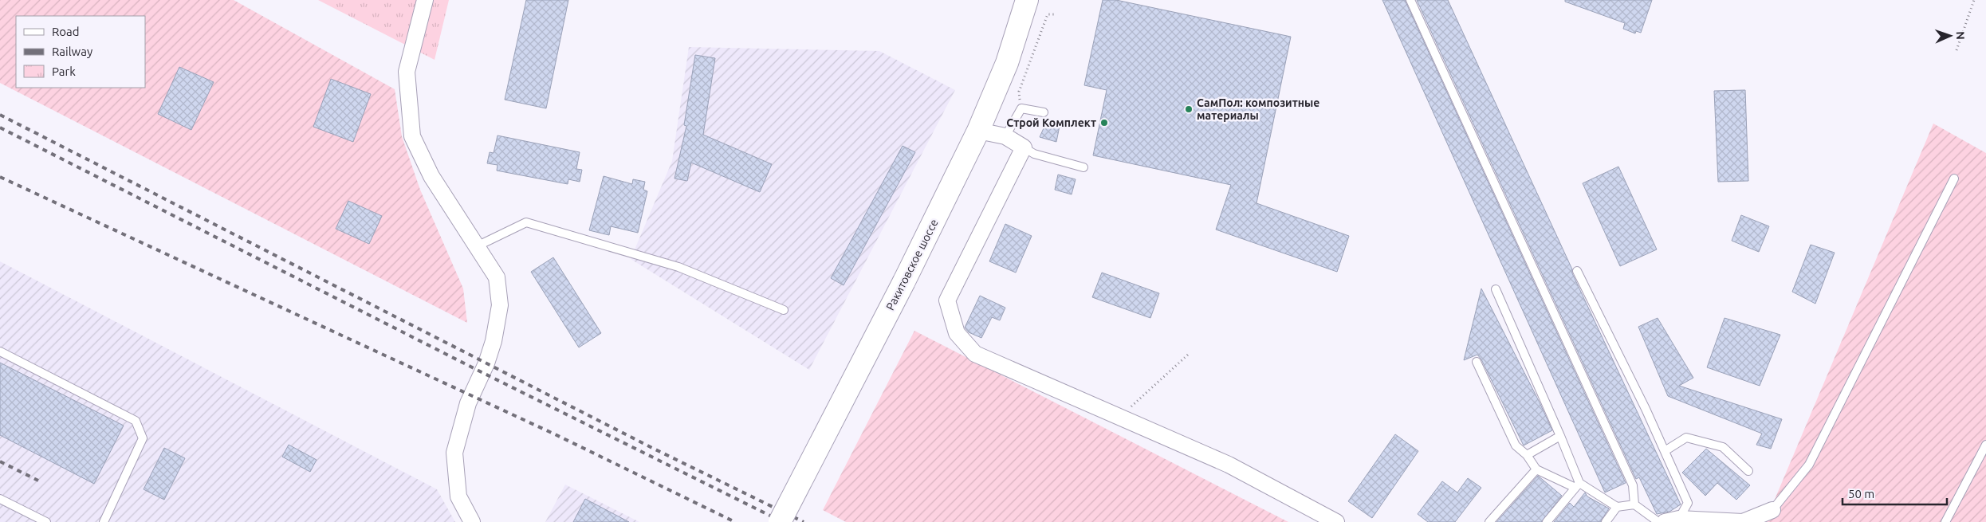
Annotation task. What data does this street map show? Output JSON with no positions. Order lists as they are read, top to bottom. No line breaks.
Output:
{"streets":{"main road":["Ракитовское шоссе"]},"places":["СамПол: композитные материалы","Строй Комплект"],"legend":["Road","Railway","Park"],"scale_bar":"50 m","north":"right"}
